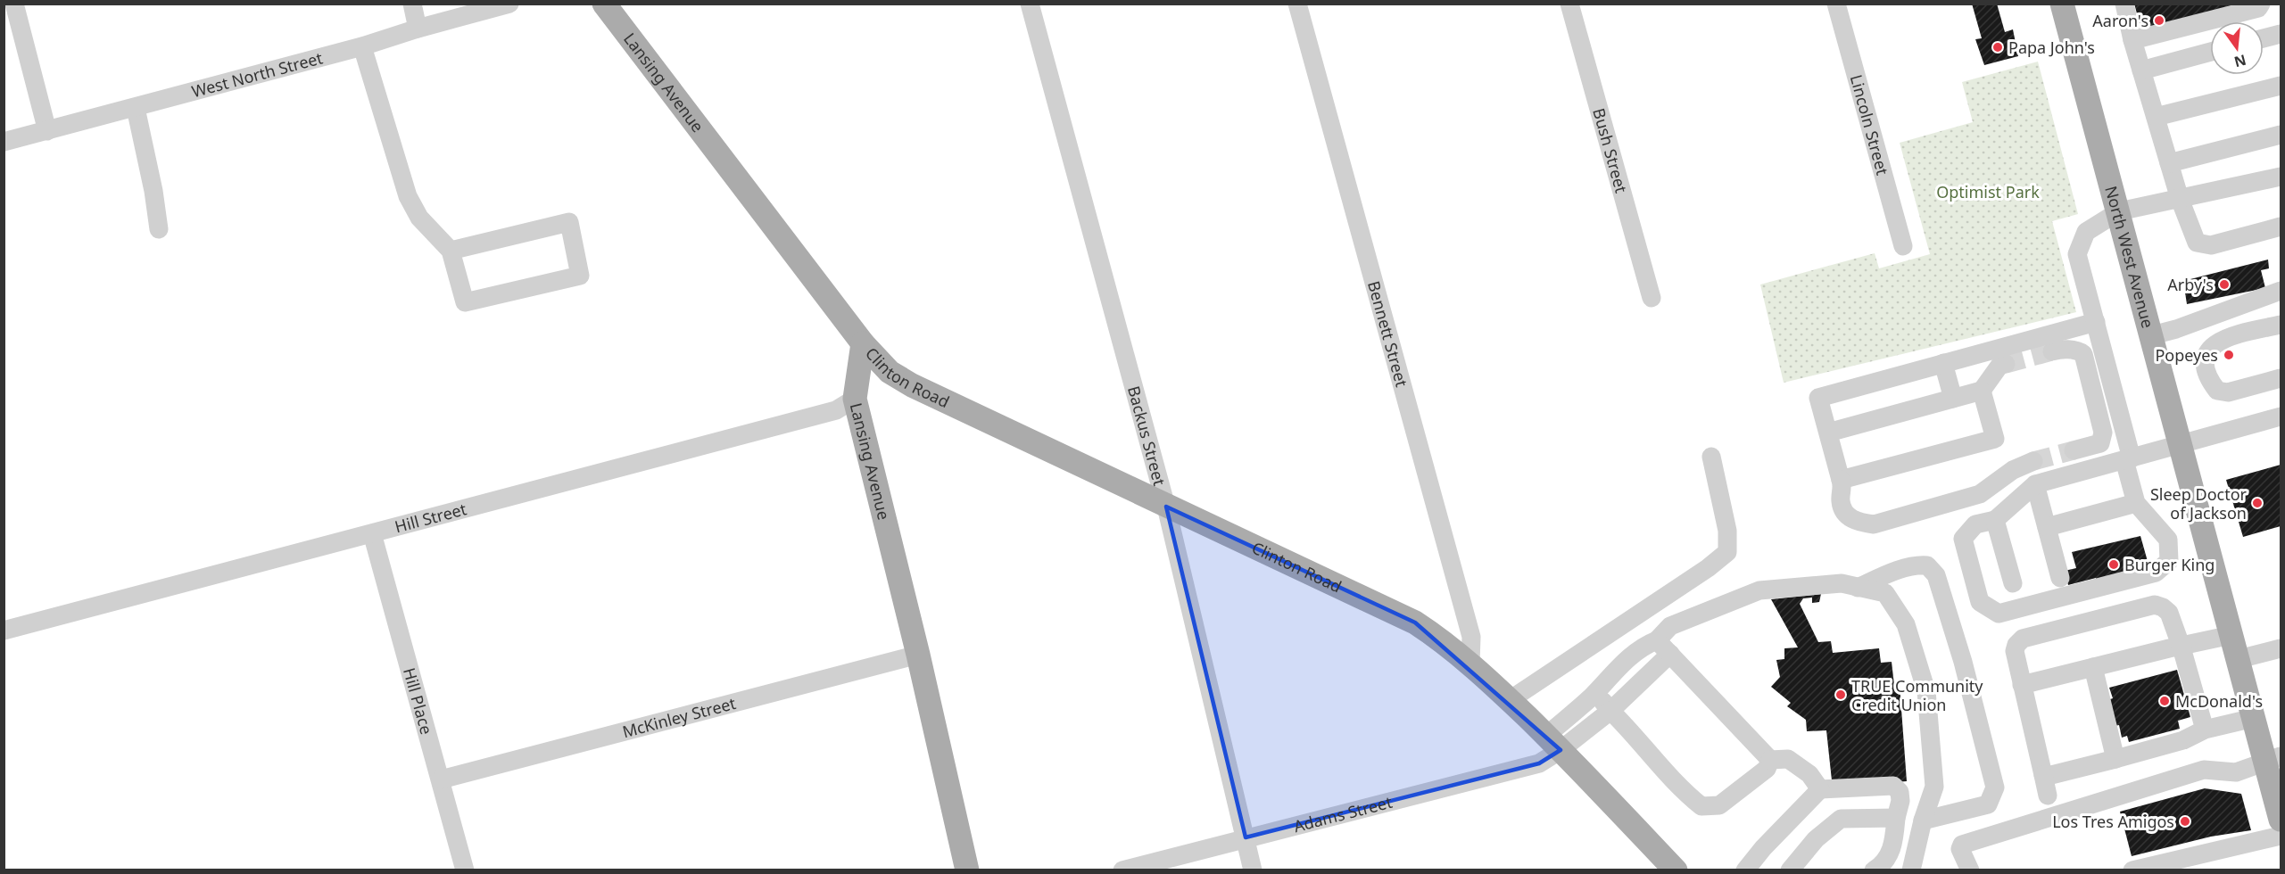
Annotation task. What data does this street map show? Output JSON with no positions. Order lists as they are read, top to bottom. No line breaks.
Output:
{"streets":{"main road":["Lansing Avenue","North West Avenue","Clinton Road"],"street":["West North Street","Lincoln Street","Bush Street","Bennett Street","Backus Street","Hill Street","Hill Place","McKinley Street","Adams Street"]},"crossings":[["Lansing Avenue","Clinton Road"],["Lansing Avenue","Hill Street"],["Lansing Avenue","McKinley Street"],["Bennett Street","Clinton Road"],["Clinton Road","Backus Street"],["Clinton Road","Adams Street"],["Backus Street","Adams Street"],["Hill Street","Hill Place"],["Hill Place","McKinley Street"]],"parks":["Optimist Park"],"places":["Aaron's","Papa John's","Arby's","Popeyes","Sleep Doctor of Jackson","Burger King","TRUE Community Credit Union","McDonald's","Los Tres Amigos"],"north":"bottom"}
